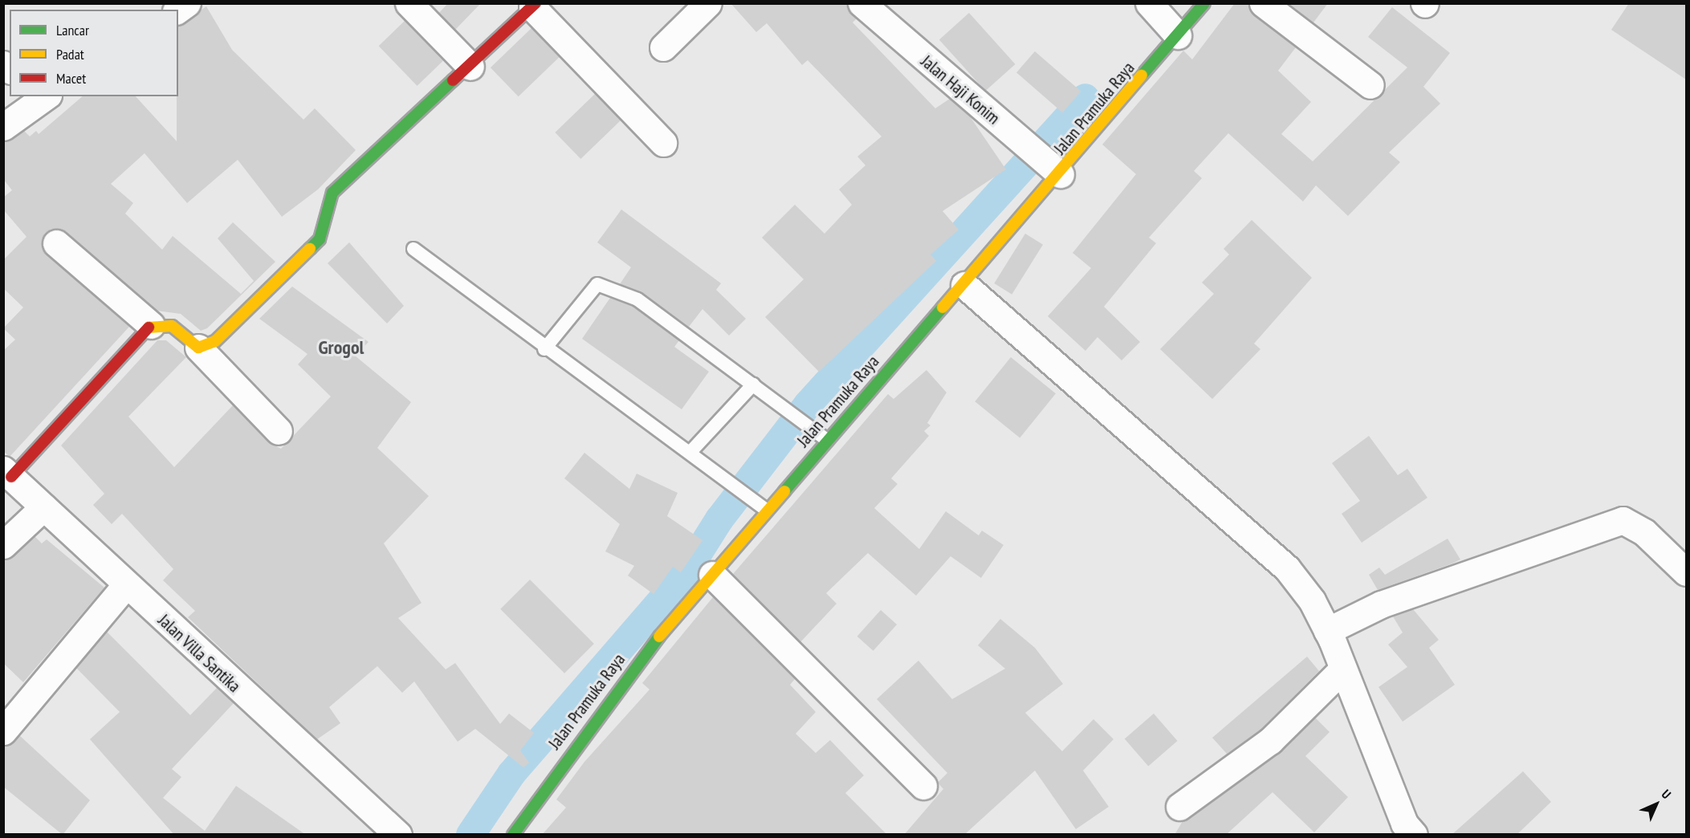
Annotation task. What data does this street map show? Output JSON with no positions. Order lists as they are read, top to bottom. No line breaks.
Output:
{"streets":{"street":["Jalan Haji Konim","Jalan Pramuka Raya","Jalan Villa Santika"]},"crossings":[["Jalan Haji Konim","Jalan Pramuka Raya"]],"districts":["Grogol"],"legend":["Lancar","Padat","Macet"],"north":"top right"}
